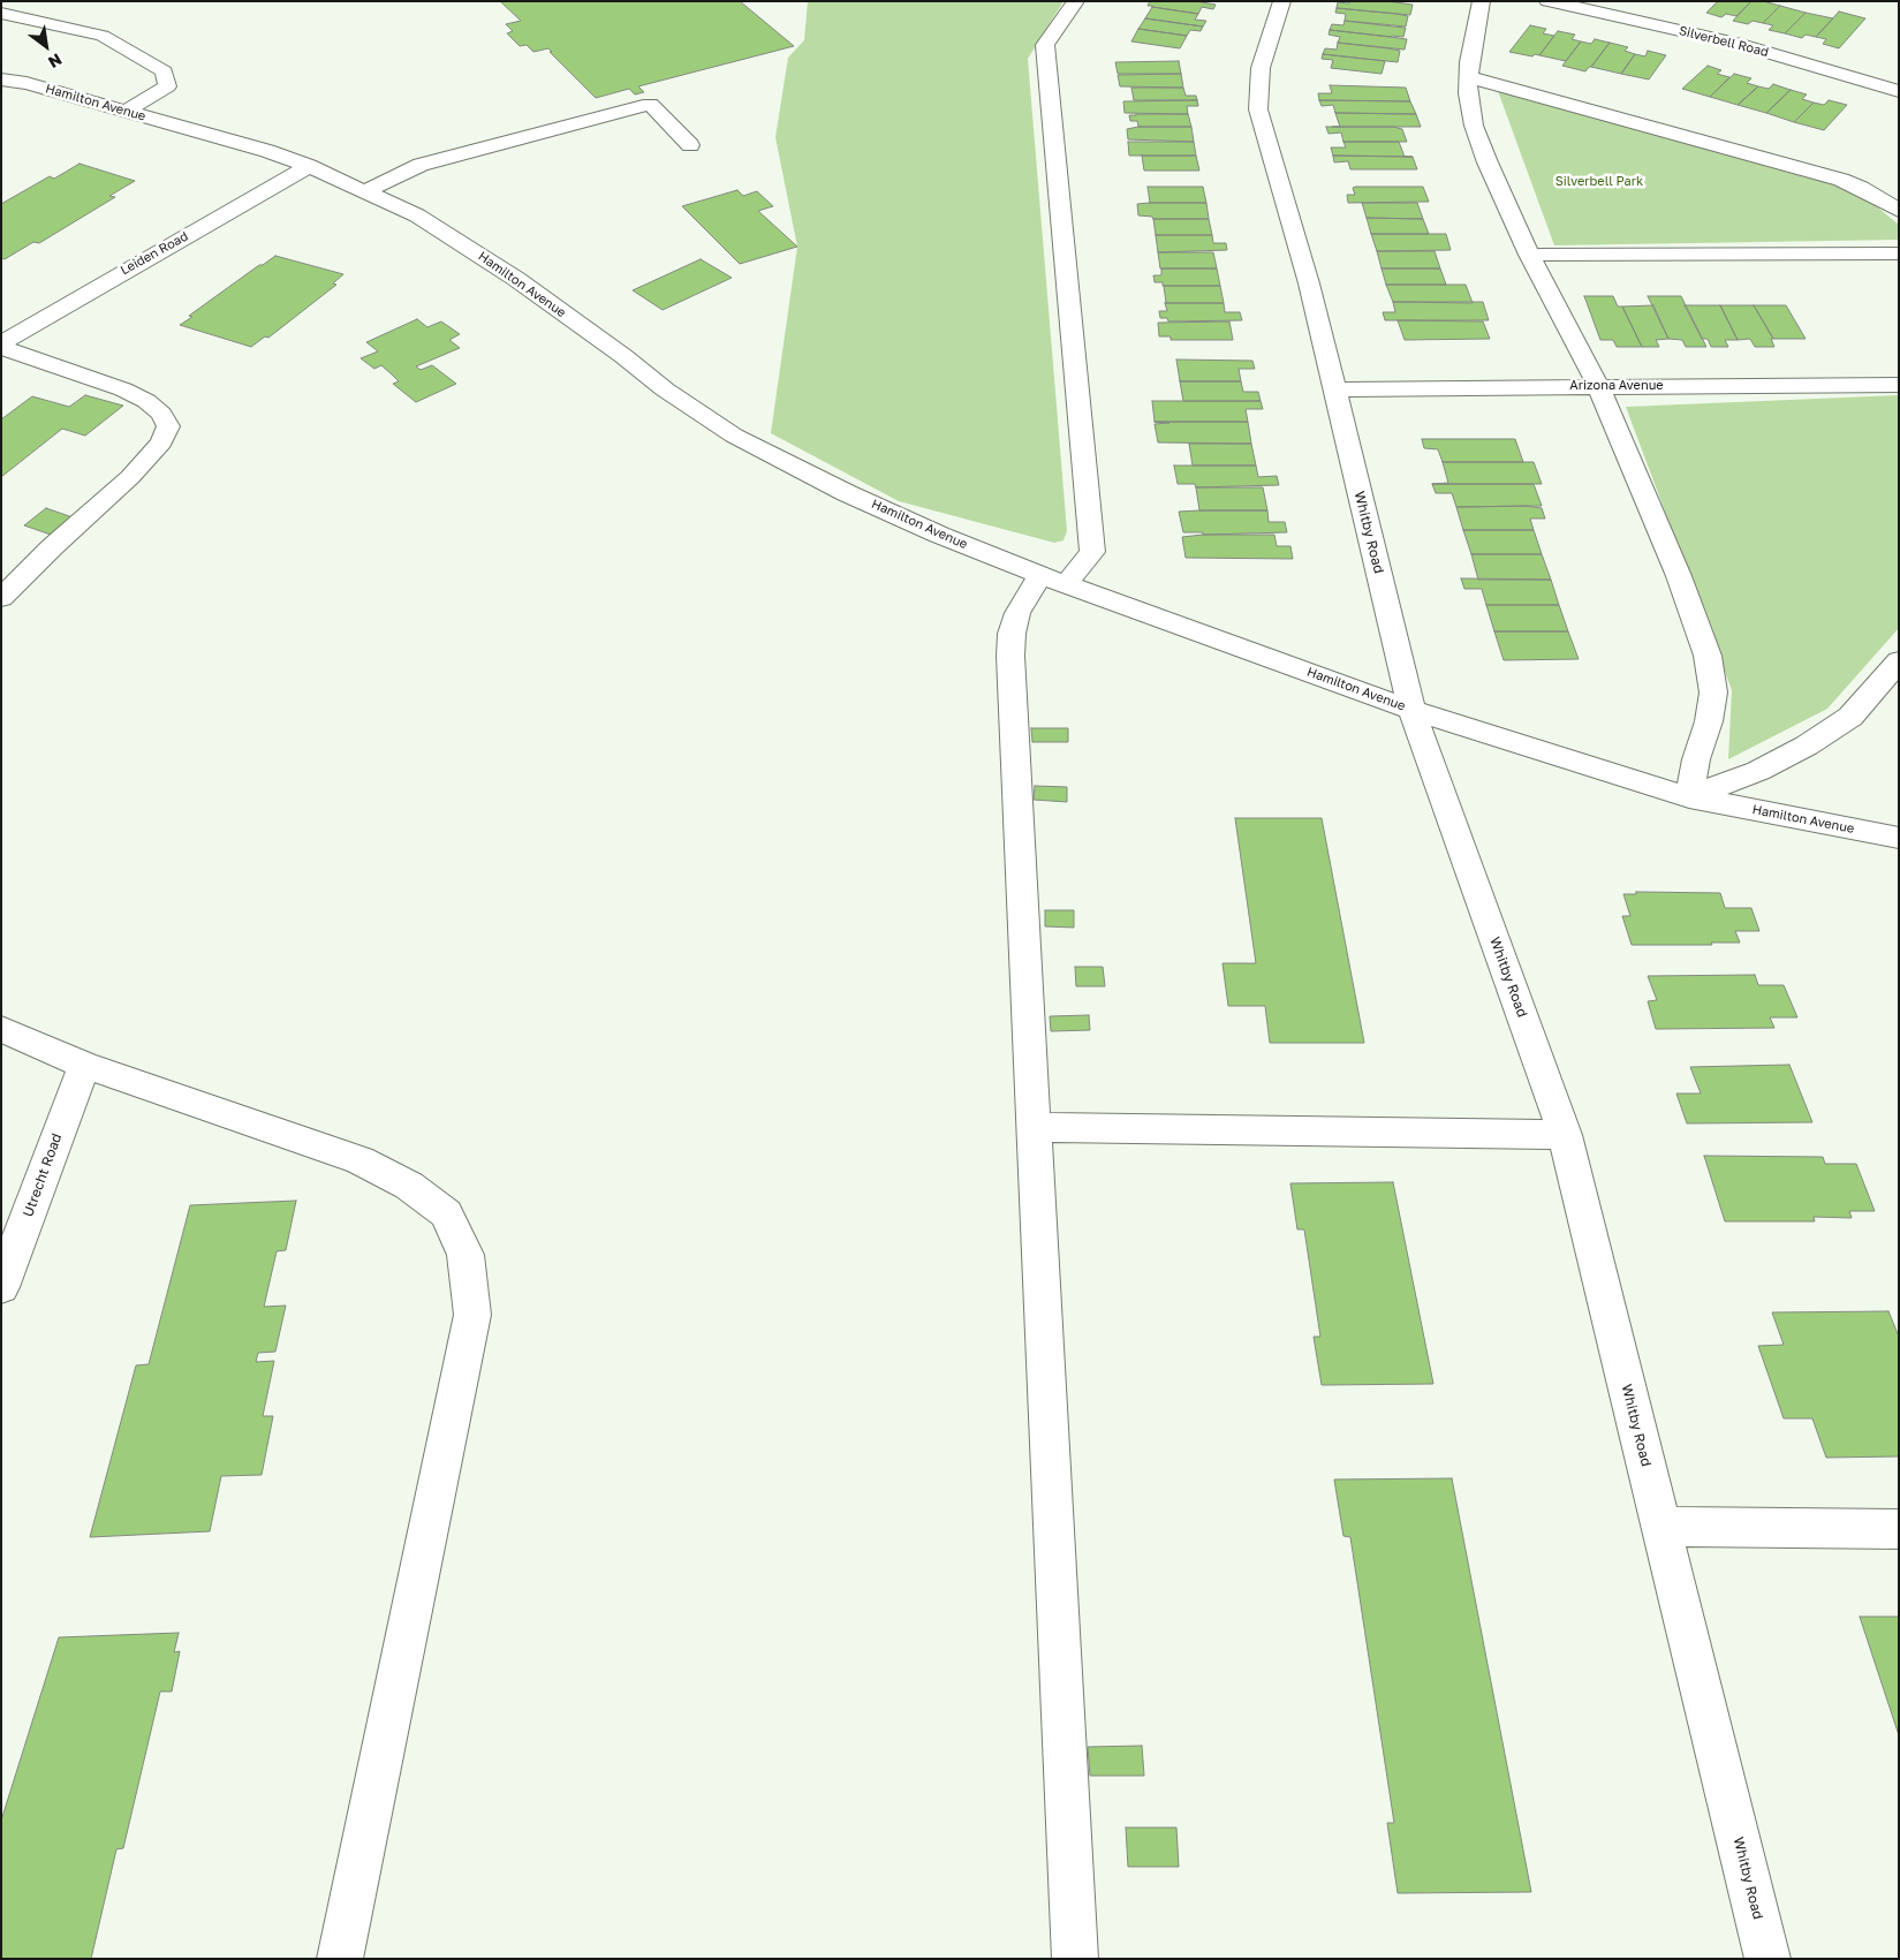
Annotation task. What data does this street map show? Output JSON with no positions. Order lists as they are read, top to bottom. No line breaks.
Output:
{"streets":{"street":["Silverbell Road","Hamilton Avenue","Leiden Road","Arizona Avenue","Whitby Road","Utrecht Road"]},"crossings":[["Hamilton Avenue","Leiden Road"],["Hamilton Avenue","Whitby Road"],["Arizona Avenue","Whitby Road"]],"parks":["Silverbell Park"],"north":"bottom right"}
